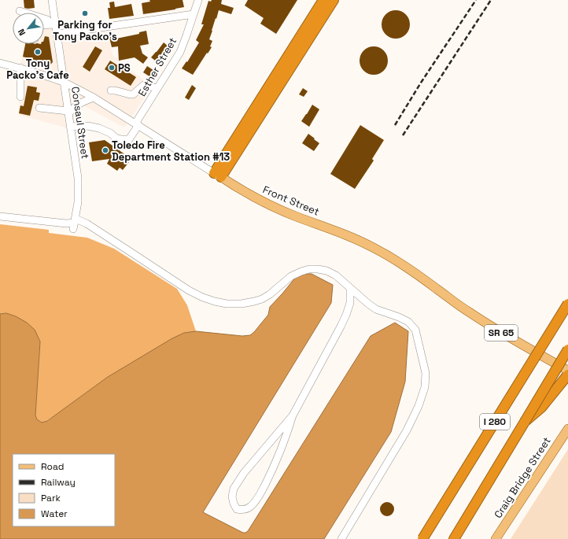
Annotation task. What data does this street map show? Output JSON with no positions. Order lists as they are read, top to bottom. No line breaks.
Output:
{"streets":{"highway":["I 280"],"main road":["Front Street","SR 65","Craig Bridge Street"],"street":["Esther Street","Consaul Street"]},"crossings":[["Esther Street","Consaul Street"],["Esther Street","Front Street"],["Consaul Street","Front Street"]],"places":["Parking for Tony Packo's","Tony Packo's Cafe","PS","Toledo Fire Department Station #13"],"legend":["Road","Railway","Park","Water"],"north":"bottom left"}
